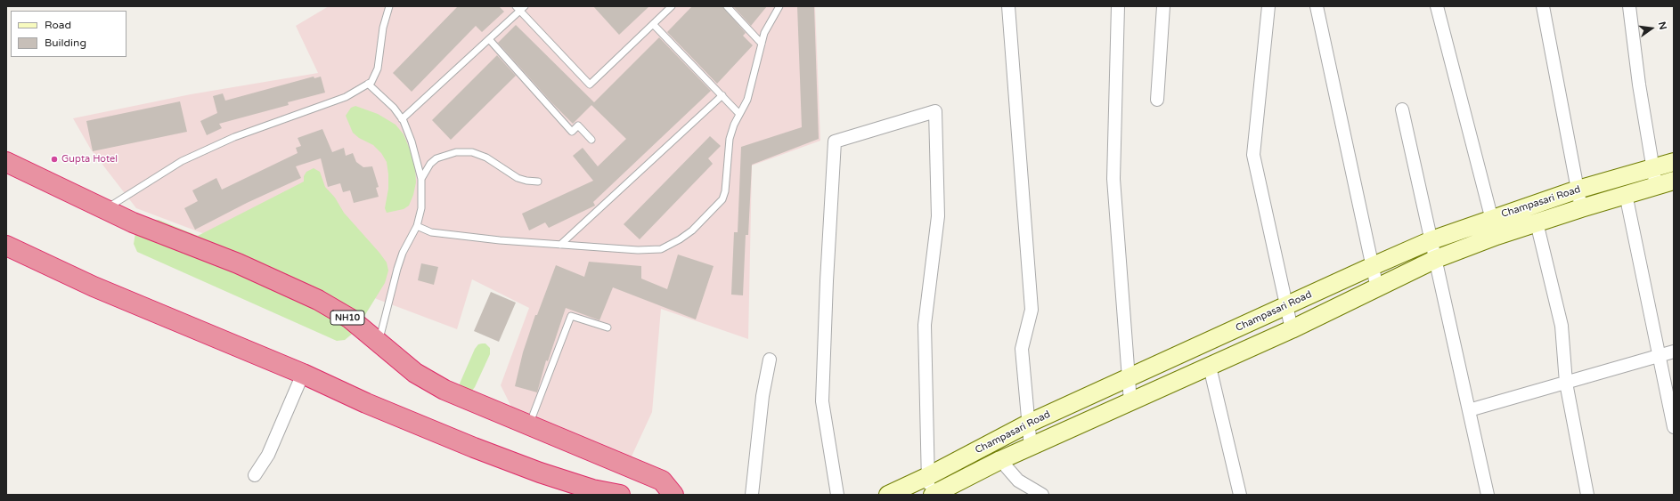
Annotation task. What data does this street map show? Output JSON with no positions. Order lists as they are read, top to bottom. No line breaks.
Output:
{"streets":{"highway":["NH10"],"main road":["Champasari Road"]},"places":["Gupta Hotel"],"legend":["Road","Building"],"north":"right"}
